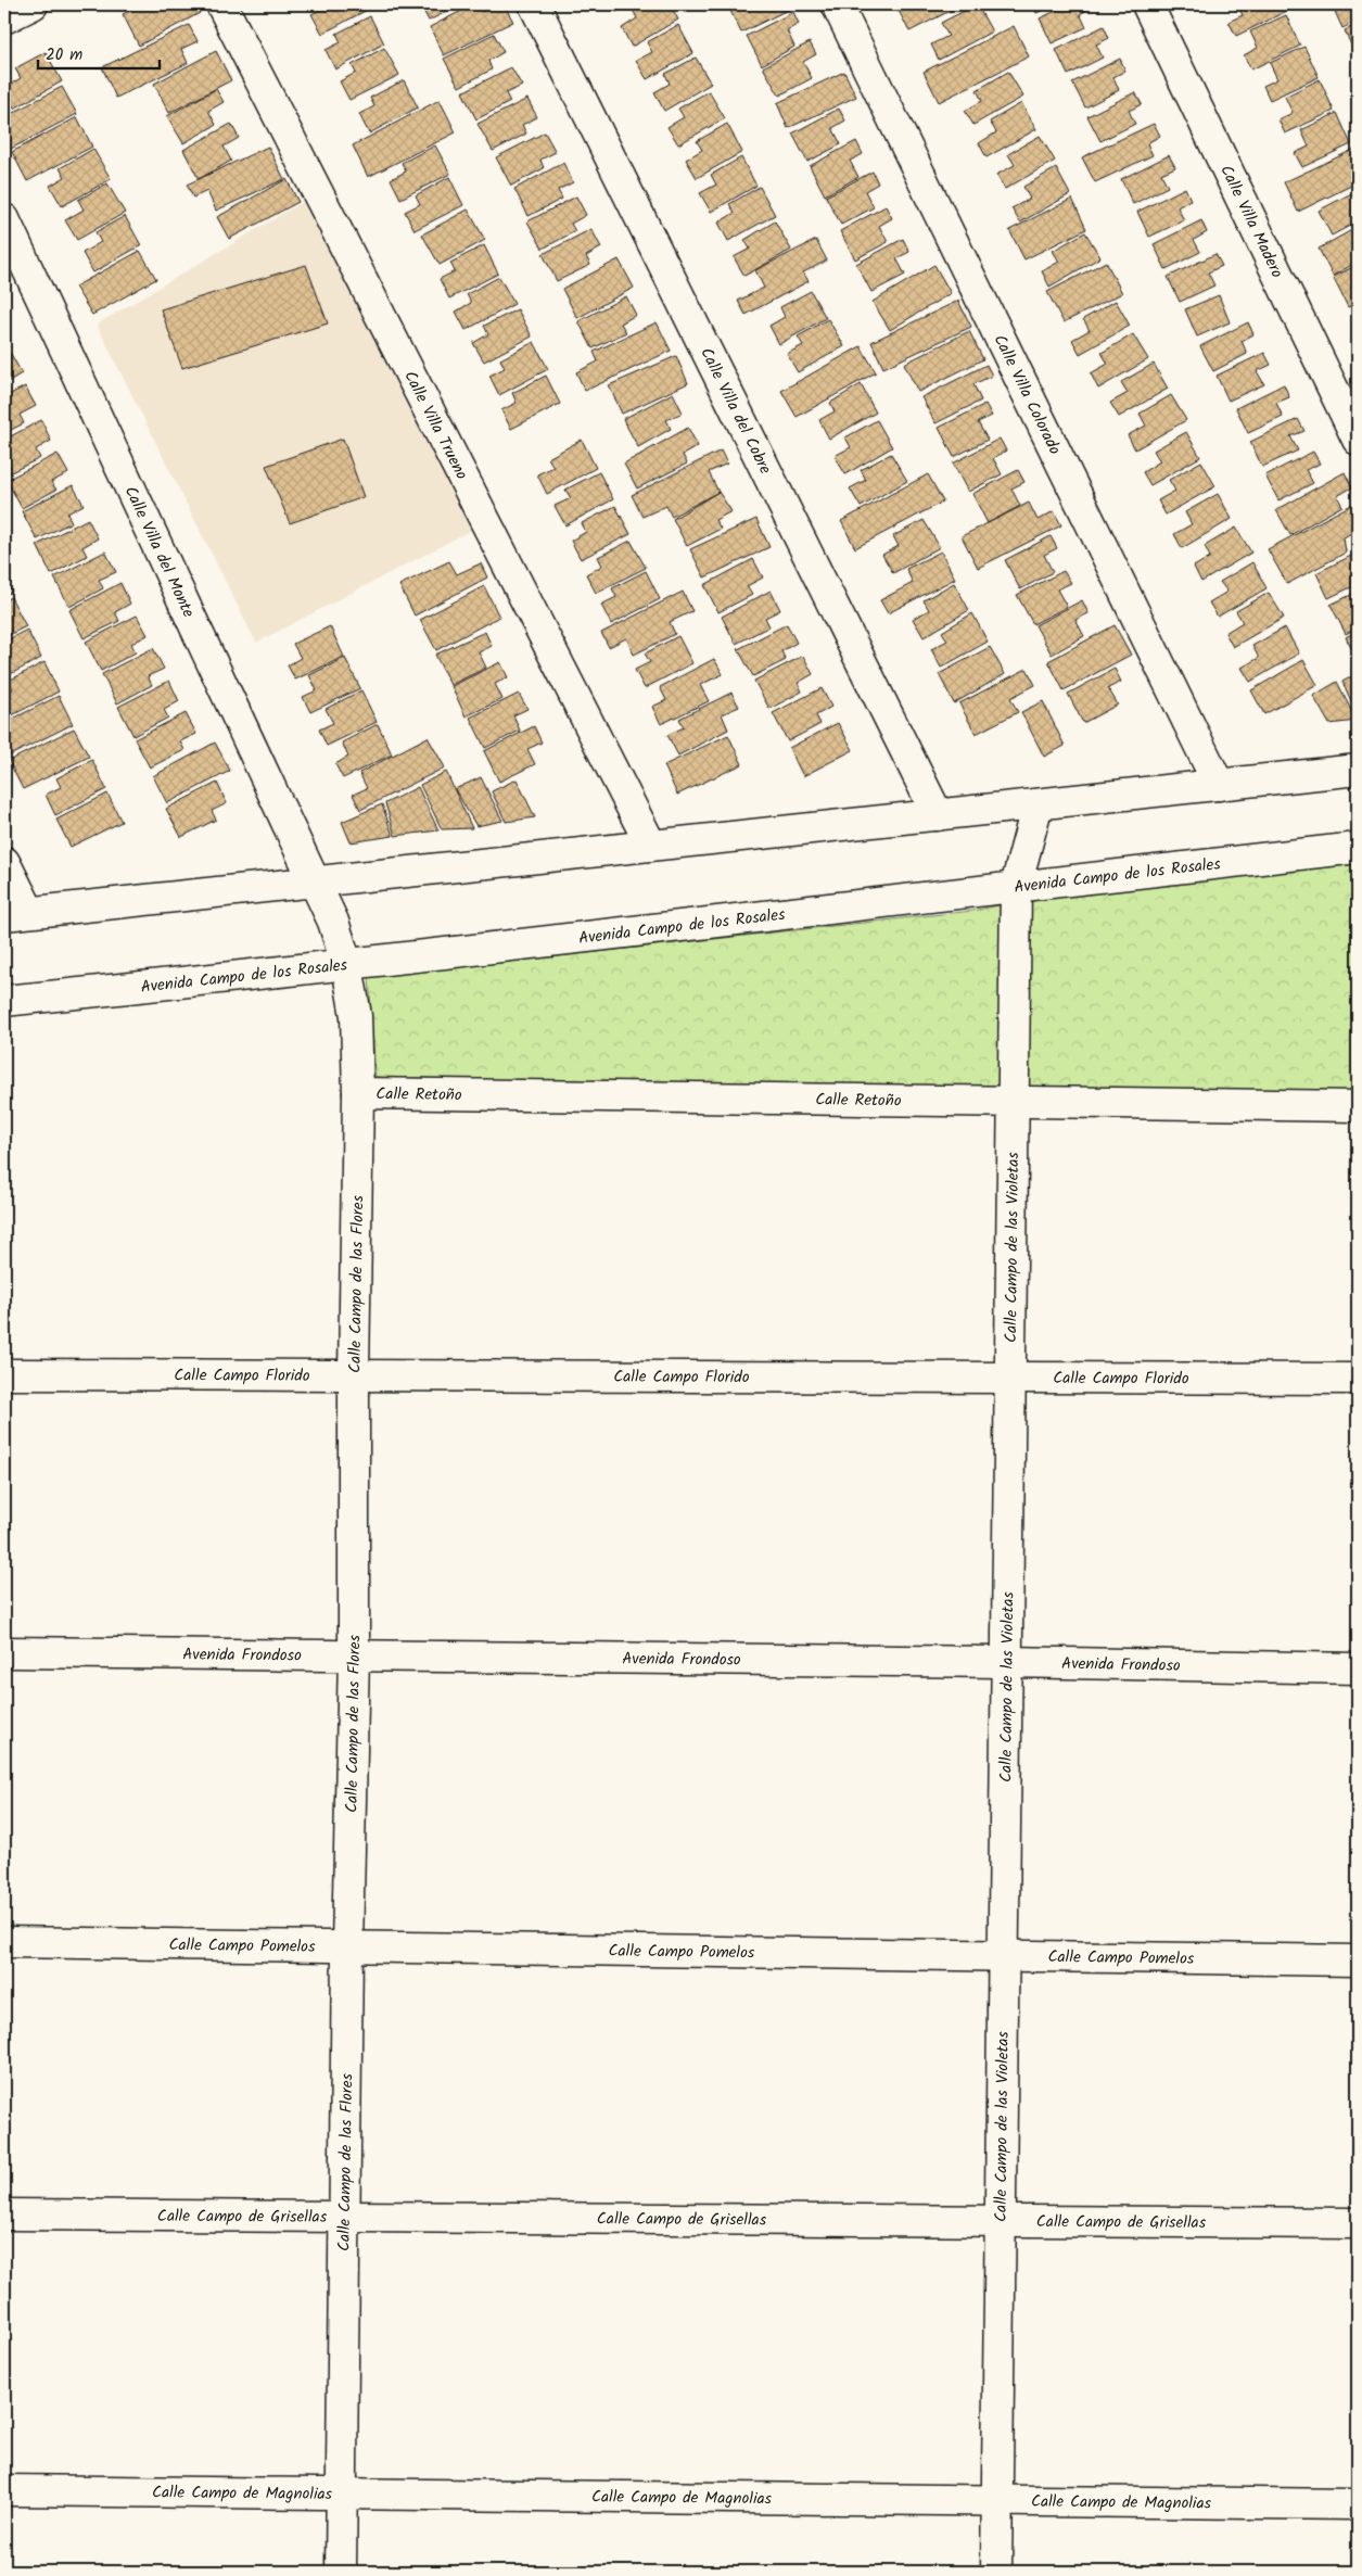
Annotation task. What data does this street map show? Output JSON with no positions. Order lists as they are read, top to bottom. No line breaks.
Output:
{"streets":{"street":["Calle Villa Madero","Calle Villa Colorado","Calle Villa del Cobre","Calle Villa Trueno","Calle Villa del Monte","Avenida Campo de los Rosales","Calle Retoño","Calle Campo de las Violetas","Calle Campo de las Flores","Calle Campo Florido","Avenida Frondoso","Calle Campo Pomelos","Calle Campo de Grisellas","Calle Campo de Magnolias"]},"crossings":[["Calle Villa del Monte","Calle Campo de las Flores"],["Avenida Campo de los Rosales","Calle Campo de las Violetas"],["Avenida Campo de los Rosales","Calle Campo de las Flores"],["Calle Retoño","Calle Campo de las Violetas"],["Calle Retoño","Calle Campo de las Flores"],["Calle Campo de las Violetas","Calle Campo Florido"],["Calle Campo de las Violetas","Avenida Frondoso"],["Calle Campo de las Violetas","Calle Campo Pomelos"],["Calle Campo de las Violetas","Calle Campo de Grisellas"],["Calle Campo de las Violetas","Calle Campo de Magnolias"],["Calle Campo de las Flores","Calle Campo Florido"],["Calle Campo de las Flores","Avenida Frondoso"],["Calle Campo de las Flores","Calle Campo Pomelos"],["Calle Campo de las Flores","Calle Campo de Grisellas"],["Calle Campo de las Flores","Calle Campo de Magnolias"]],"scale_bar":"20 m"}
